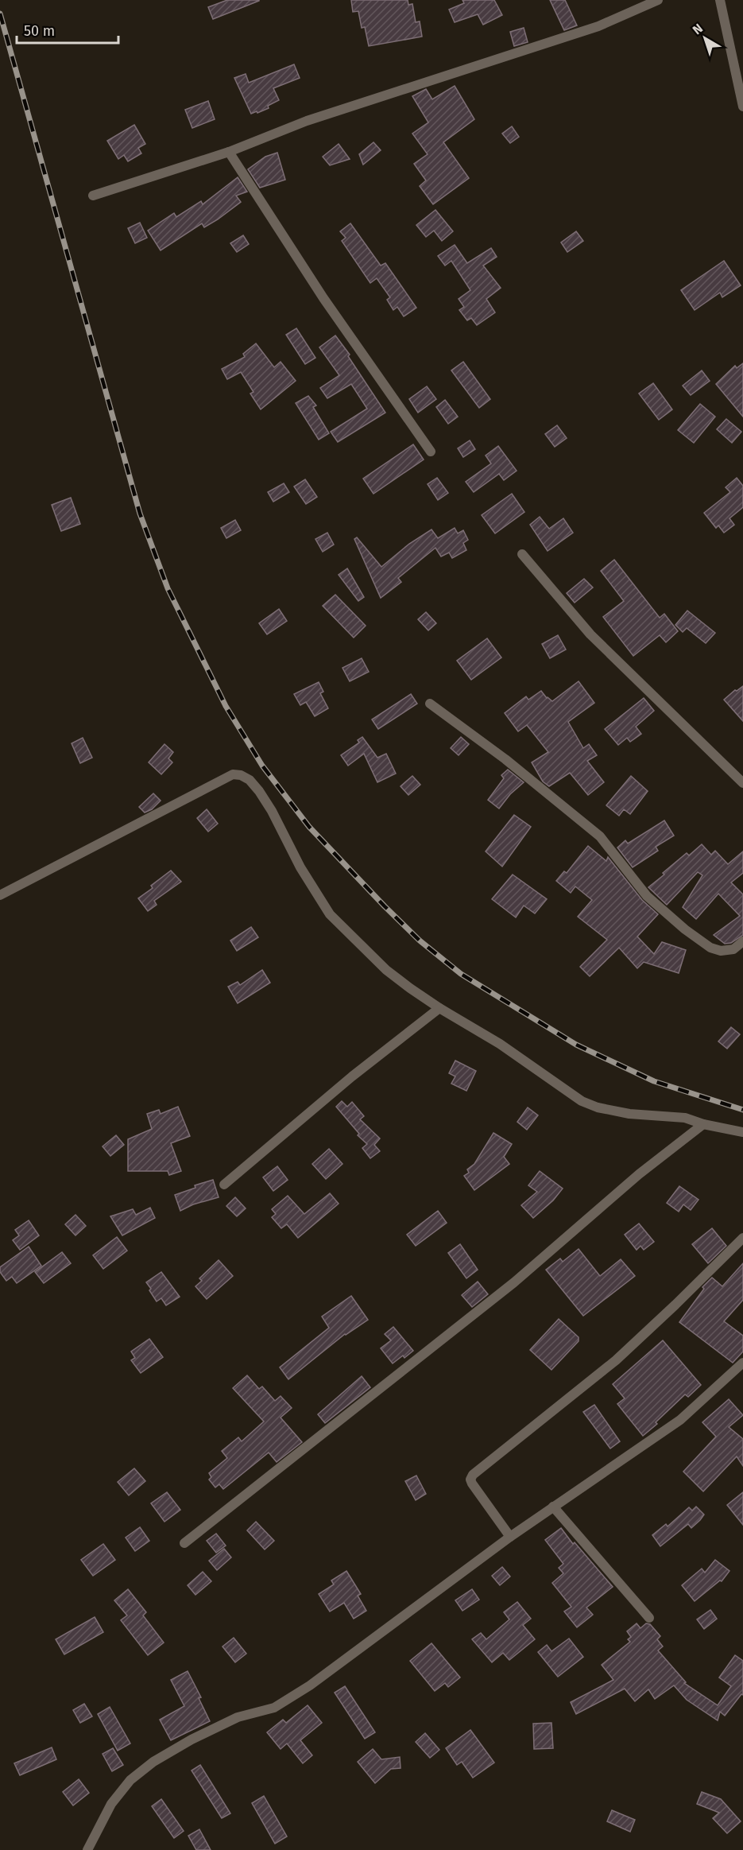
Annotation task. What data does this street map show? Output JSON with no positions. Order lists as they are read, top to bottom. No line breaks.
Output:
{"scale_bar":"50 m","north":"top left"}
